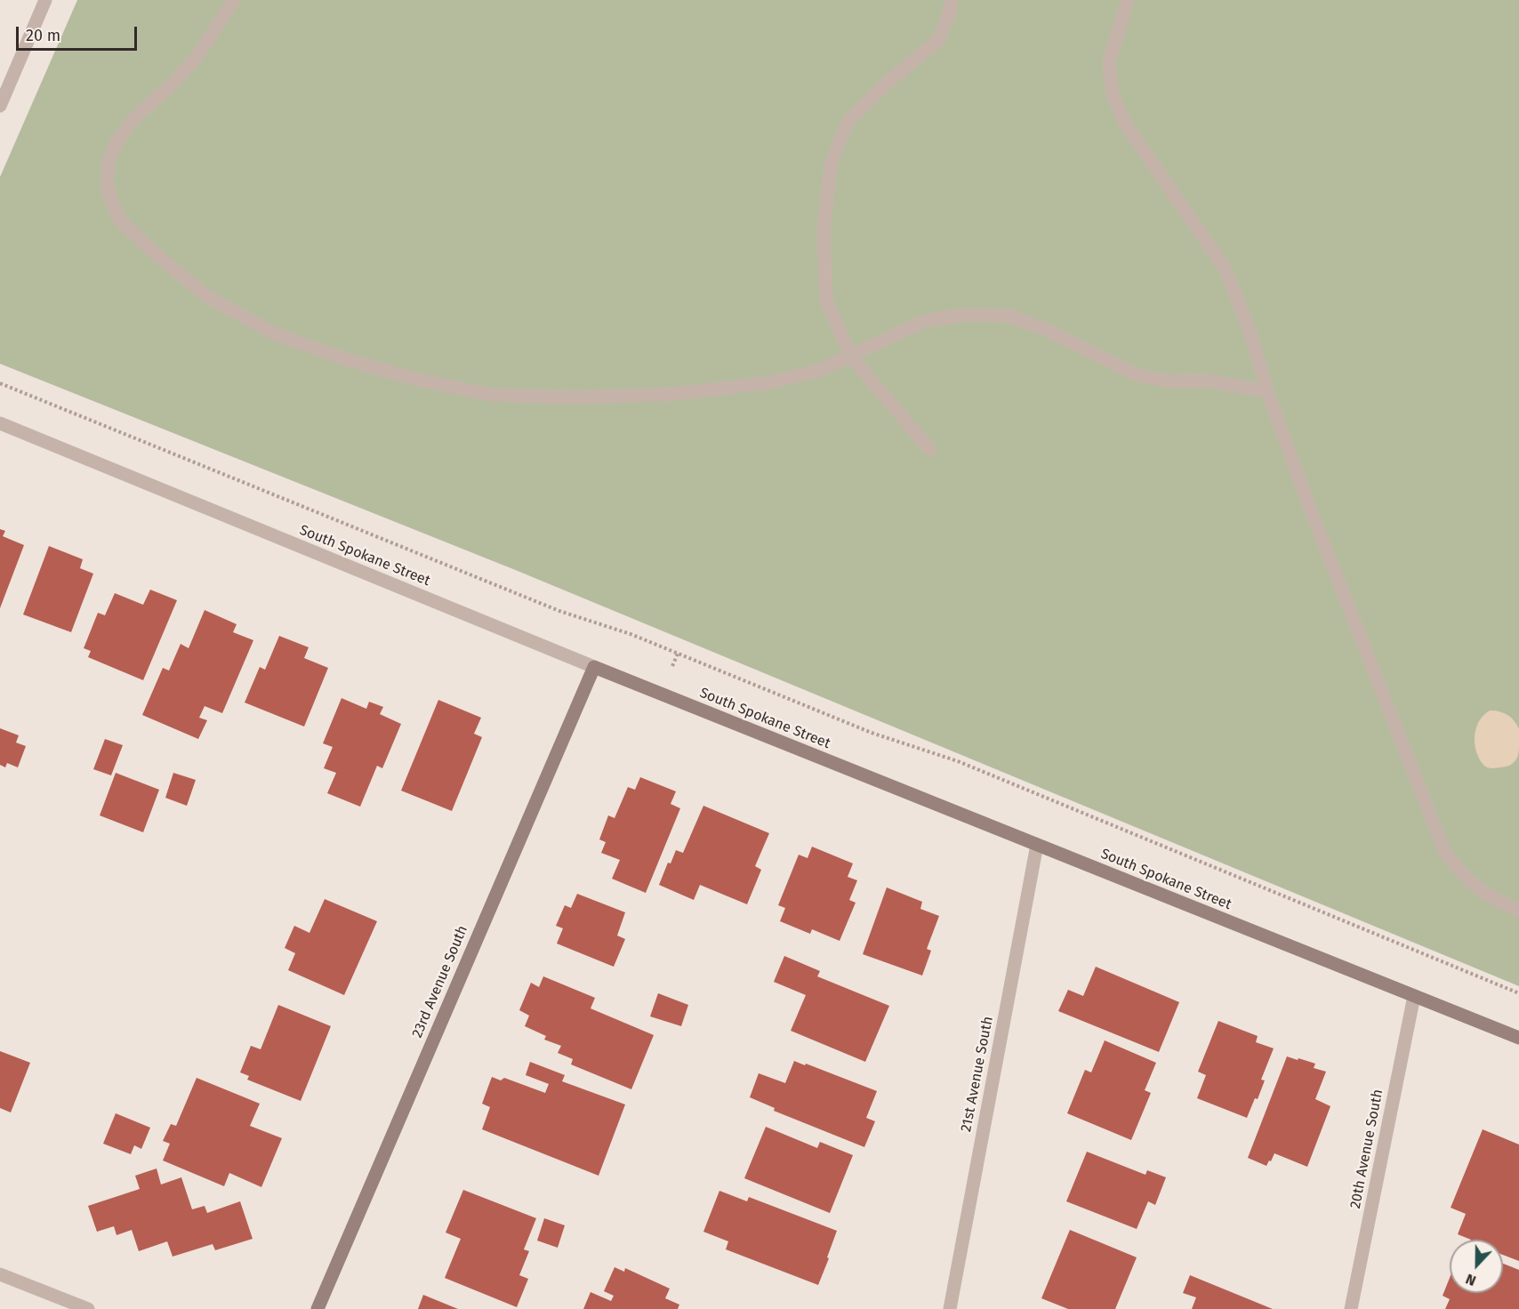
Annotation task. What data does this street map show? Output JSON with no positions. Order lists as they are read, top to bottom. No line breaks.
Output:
{"streets":{"street":["South Spokane Street","23rd Avenue South","21st Avenue South","20th Avenue South"]},"crossings":[["South Spokane Street","23rd Avenue South"],["South Spokane Street","21st Avenue South"],["South Spokane Street","20th Avenue South"]],"scale_bar":"20 m","north":"bottom"}
